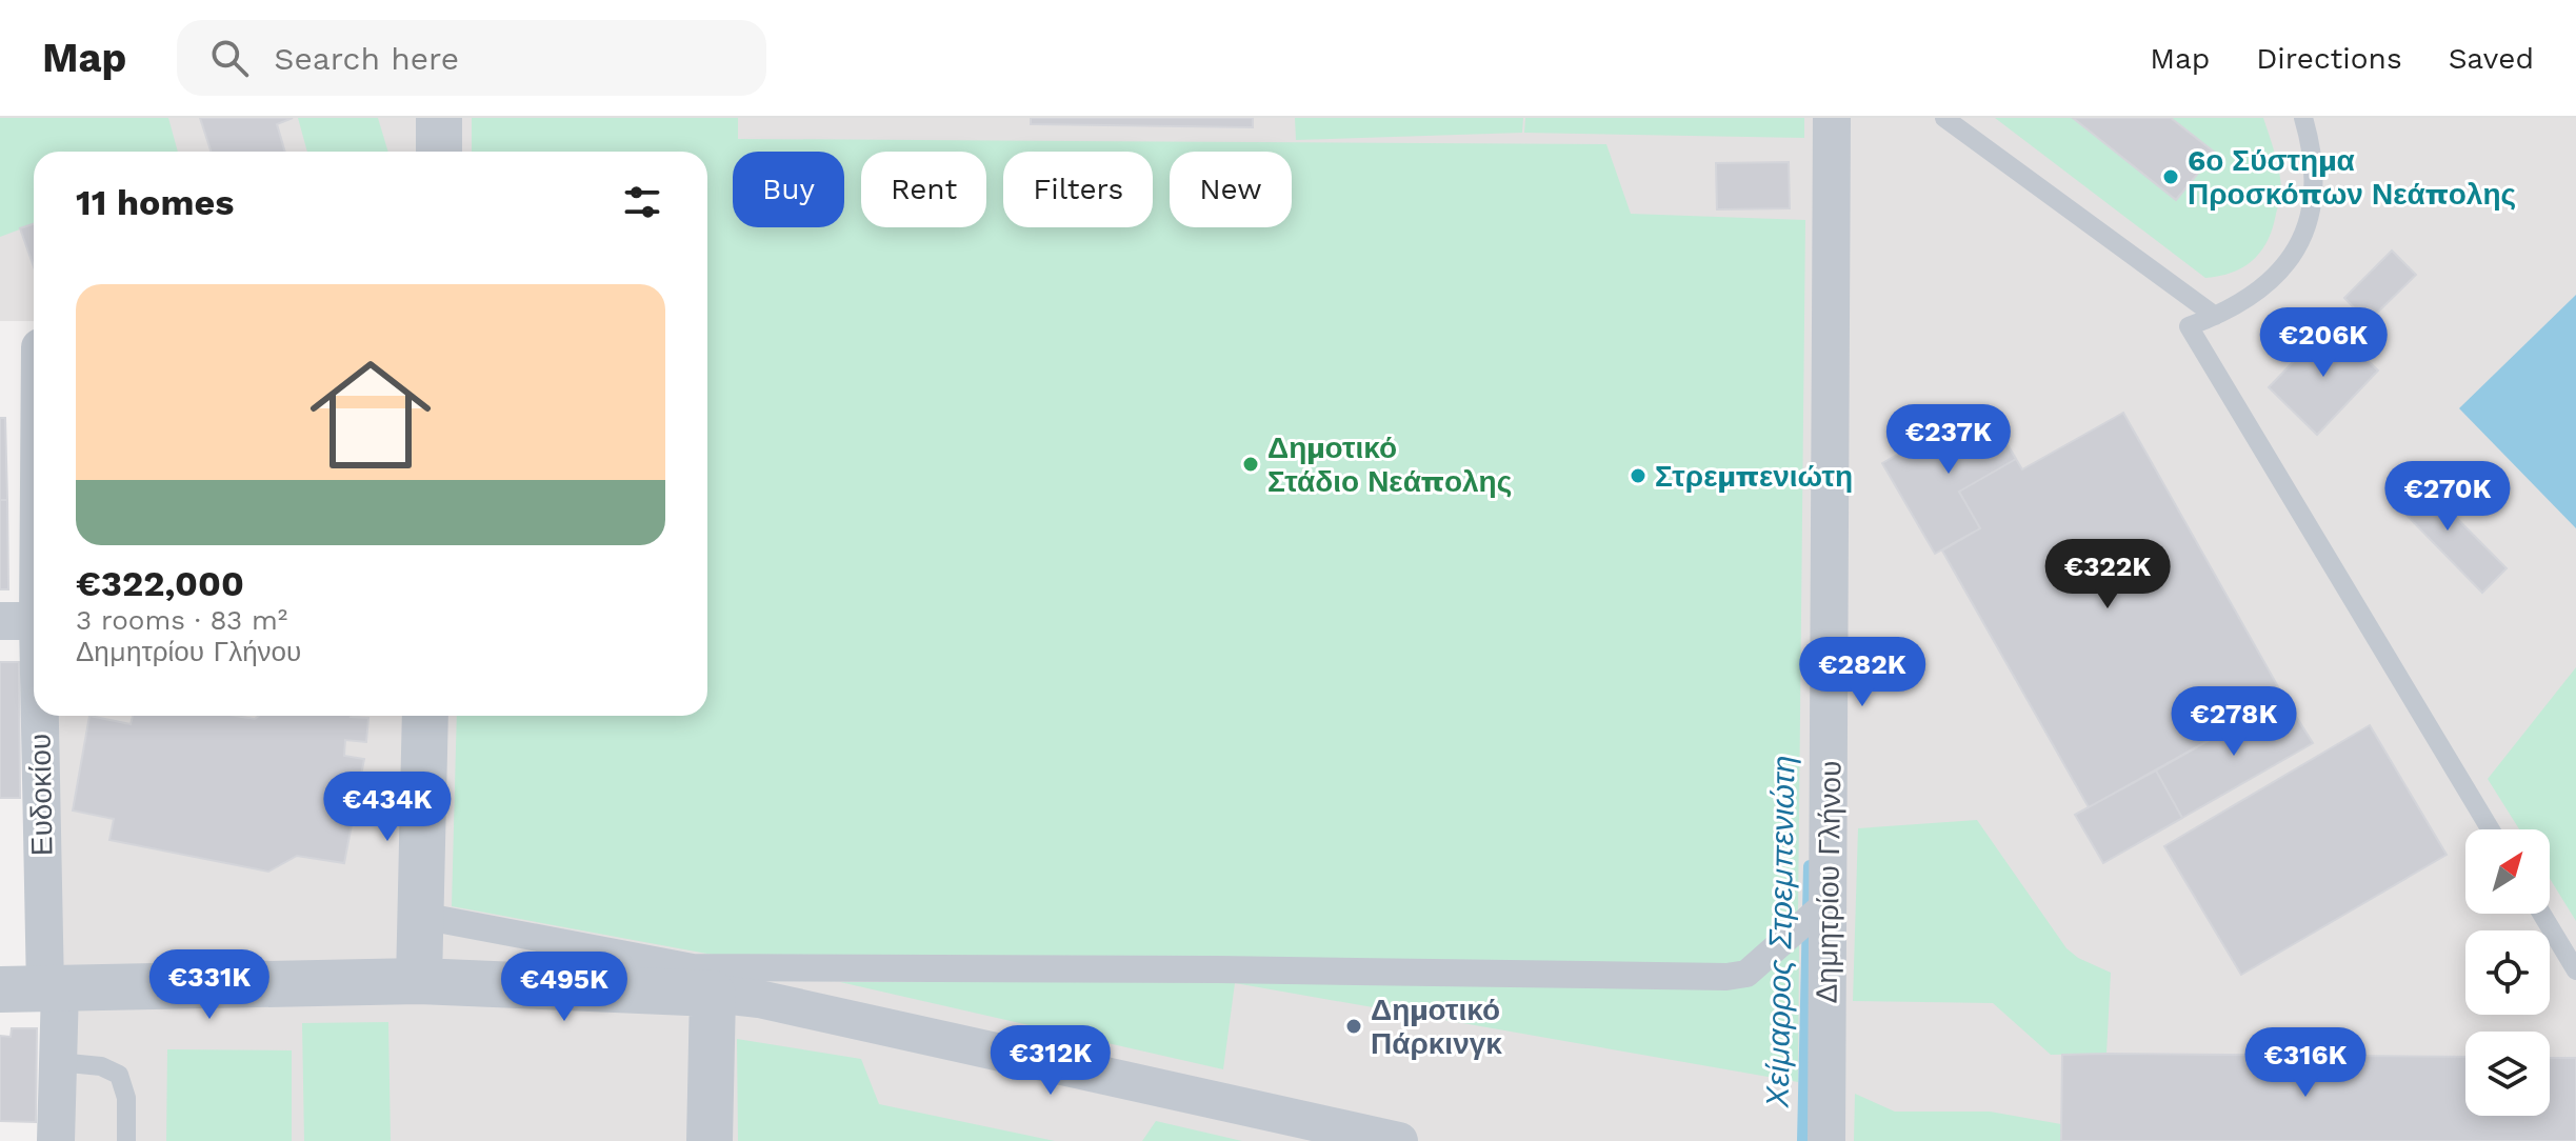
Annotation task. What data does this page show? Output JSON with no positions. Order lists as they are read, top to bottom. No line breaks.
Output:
{"streets":{"street":["Ευδοκίου","Δημητρίου Γλήνου"]},"water":["Χείμαρρος Στρεμπενιώτη"],"places":["6ο Σύστημα Προσκόπων Νεάπολης","Δημοτικό Στάδιο Νεάπολης","Στρεμπενιώτη","Δημοτικό Πάρκινγκ"],"north":"top right","page":{"header":"Map","search":"Search here","nav":["Map","Directions","Saved"],"chip":["Buy","Rent","Filters","New"],"heading":"11 homes","list":[{"name":"€322,000","note":"3 rooms · 83 m² · Δημητρίου Γλήνου"}],"price":["€206K","€237K","€270K","€322K","€282K","€278K","€434K","€331K","€495K","€312K","€316K"]}}
